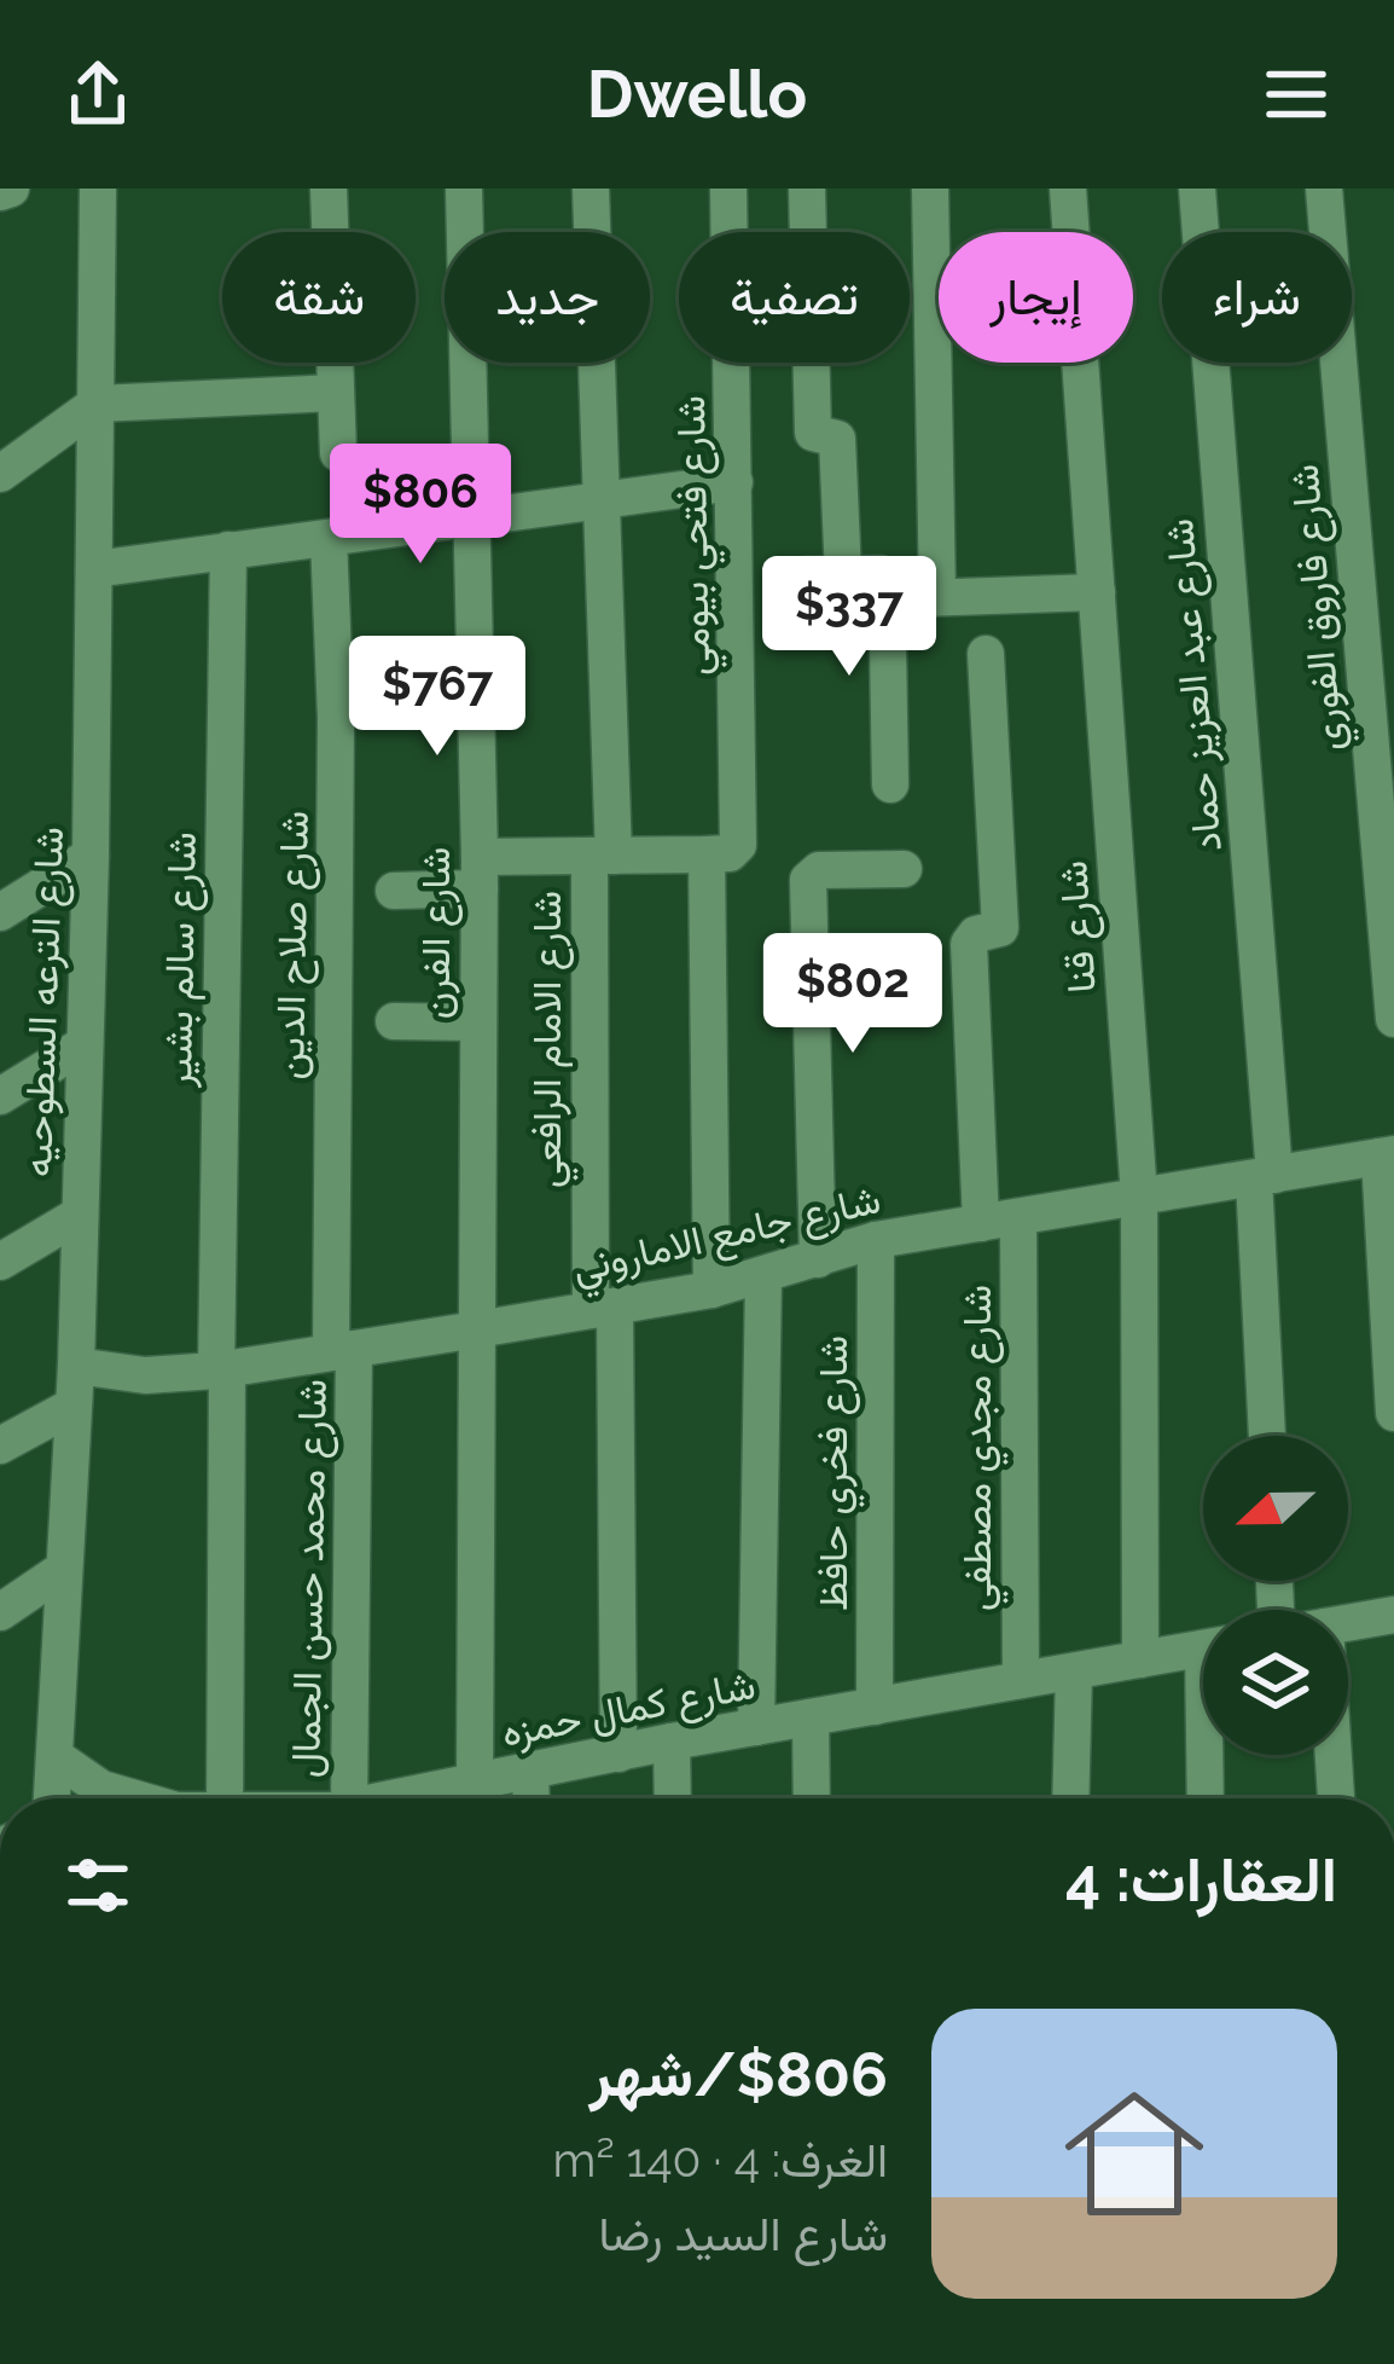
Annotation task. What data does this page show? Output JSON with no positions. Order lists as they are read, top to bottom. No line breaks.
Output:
{"streets":{"street":["شارع فتحي بيومي","شارع فاروق الفوري","شارع عبد العزيز حماد","شارع قنا","شارع الفرن","شارع صلاح الدين","شارع سالم بشير","شارع الترعه السطوحيه","شارع الامام الرافعي","شارع جامع الاماروني","شارع مجدي مصطفي","شارع فخري حافظ","شارع محمد حسن الجمال","شارع كمال حمزه"]},"crossings":[["شارع عبد العزيز حماد","شارع جامع الاماروني"],["شارع قنا","شارع جامع الاماروني"],["شارع قنا","شارع كمال حمزه"],["شارع الفرن","شارع جامع الاماروني"],["شارع الفرن","شارع كمال حمزه"],["شارع صلاح الدين","شارع جامع الاماروني"],["شارع صلاح الدين","شارع محمد حسن الجمال"],["شارع سالم بشير","شارع جامع الاماروني"],["شارع الترعه السطوحيه","شارع جامع الاماروني"],["شارع الترعه السطوحيه","شارع كمال حمزه"],["شارع الامام الرافعي","شارع جامع الاماروني"],["شارع الامام الرافعي","شارع كمال حمزه"],["شارع جامع الاماروني","شارع مجدي مصطفي"],["شارع جامع الاماروني","شارع فخري حافظ"],["شارع جامع الاماروني","شارع محمد حسن الجمال"],["شارع مجدي مصطفي","شارع كمال حمزه"],["شارع فخري حافظ","شارع كمال حمزه"]],"north":"left","page":{"header":"Dwello","chip":["شراء","إيجار","تصفية","جديد","شقة"],"price":["$806","$337","$767","$802"],"heading":"العقارات: 4","list":[{"name":"$806/شهر","note":"الغرف: 4 · 140 m² · شارع السيد رضا"}]}}
